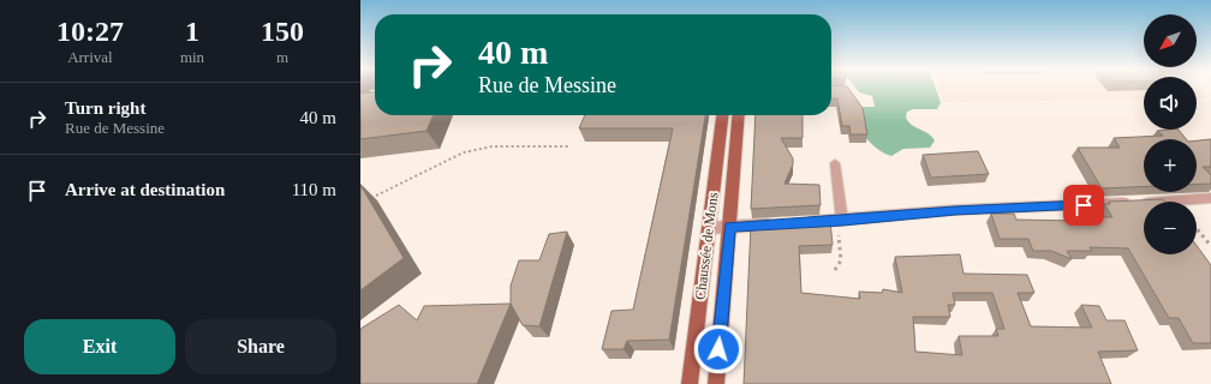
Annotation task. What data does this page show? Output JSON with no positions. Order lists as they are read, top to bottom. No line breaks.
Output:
{"streets":{"main road":["Chaussée de Mons"]},"north":"bottom left","page":{"eta":["10:27","Arrival","1","min","150","m"],"map_buttons":["+","−"],"turn":["40 m","Rue de Messine"],"list":[{"name":"Turn right","note":"Rue de Messine","value":"40 m"},{"name":"Arrive at destination","value":"110 m"}],"buttons":["Exit","Share"]}}
